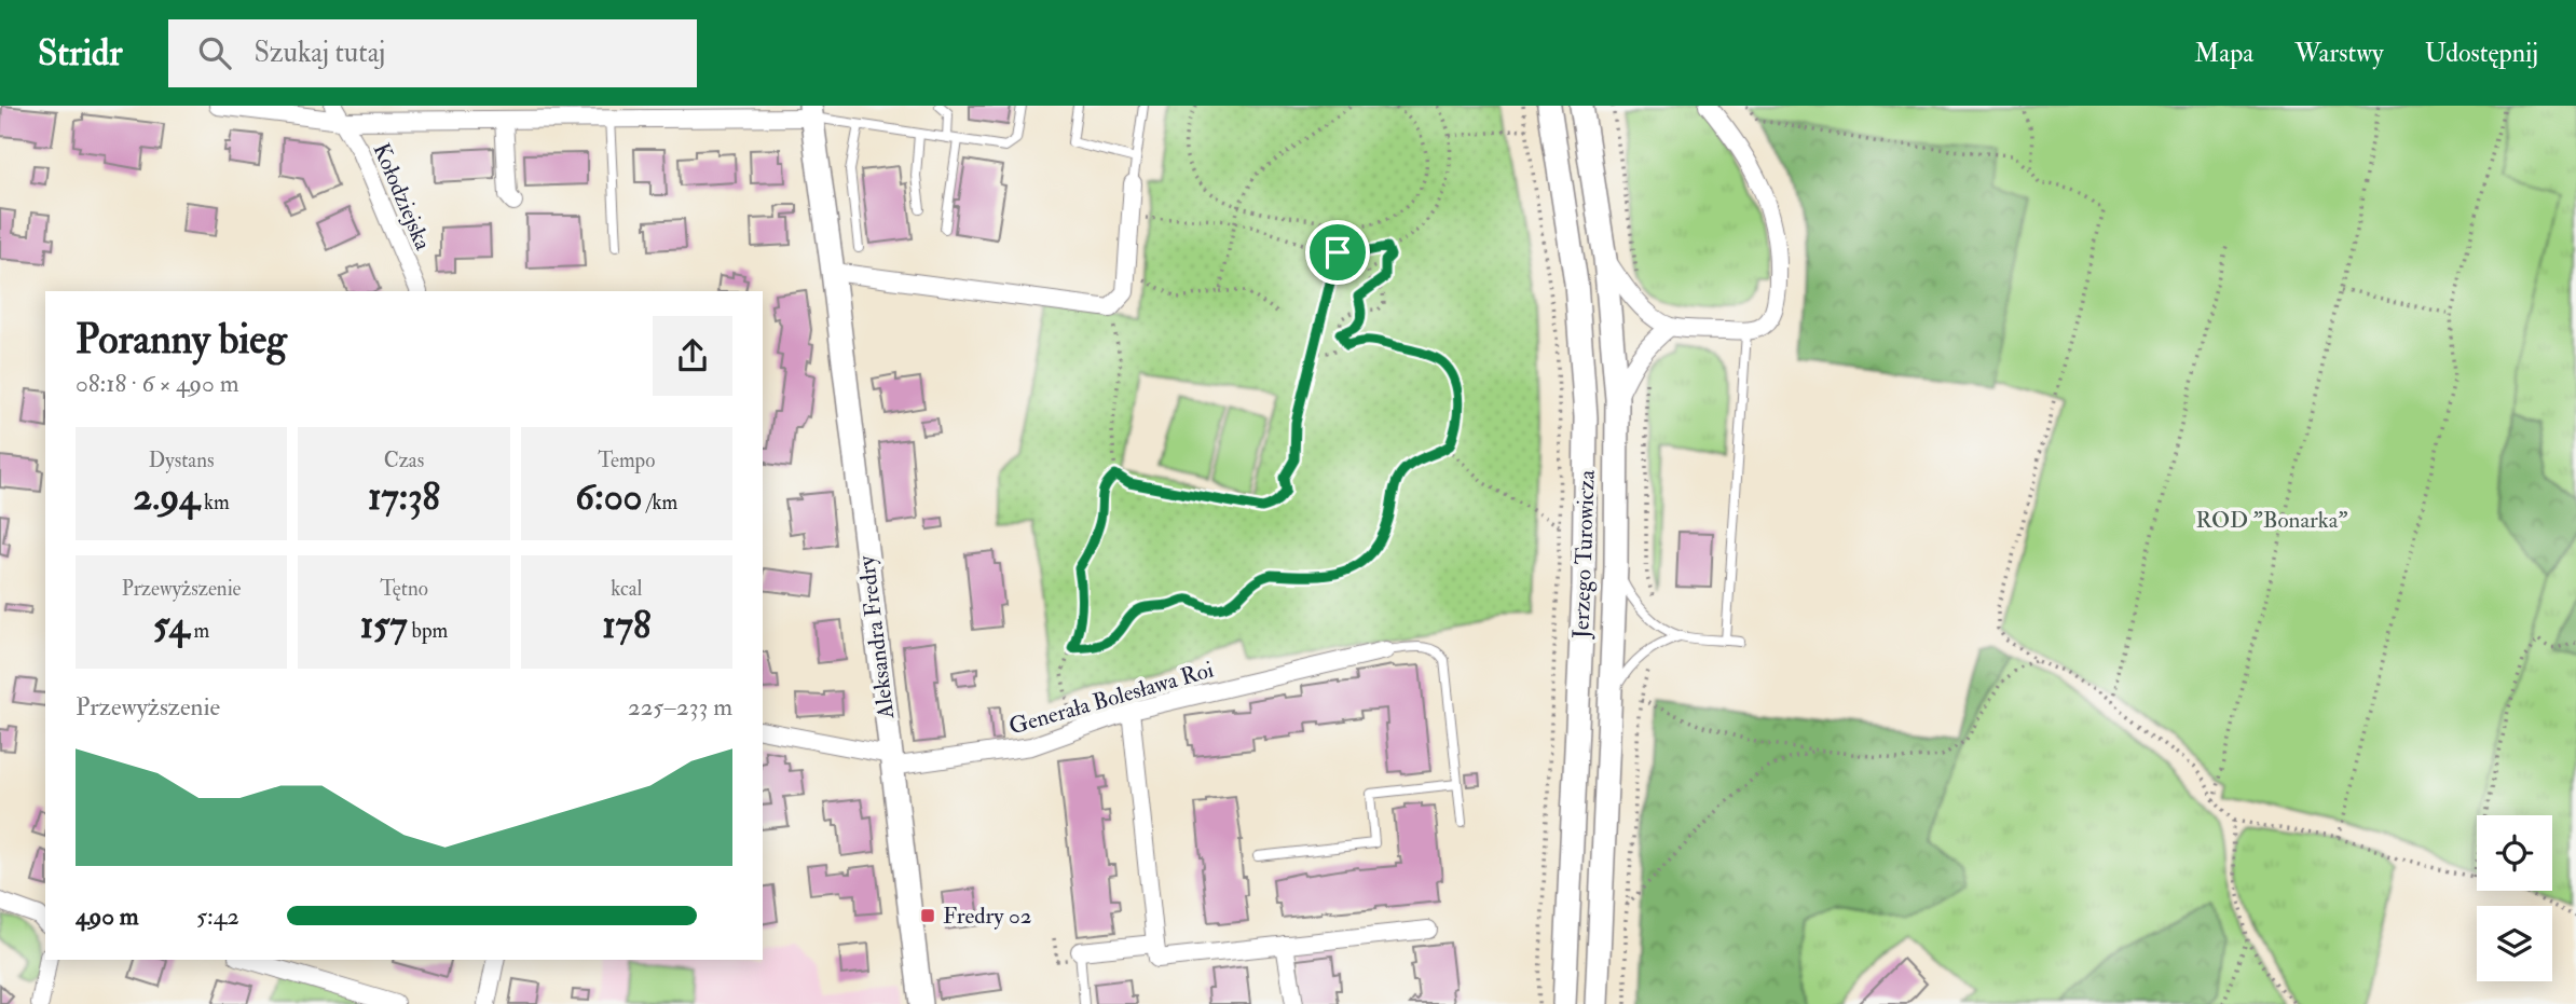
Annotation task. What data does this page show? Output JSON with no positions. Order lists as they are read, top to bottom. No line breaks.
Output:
{"streets":{"main road":["Jerzego Turowicza","Aleksandra Fredry"],"street":["Kołodziejska","Generała Bolesława Roi"]},"crossings":[["Aleksandra Fredry","Generała Bolesława Roi"]],"parks":["ROD \"Bonarka\""],"places":{"transit":["Fredry 02"]},"page":{"header":"Stridr","search":"Szukaj tutaj","nav":["Mapa","Warstwy","Udostępnij"],"heading":["Poranny bieg","08:18 · 6 × 490 m"],"stats":[["Dystans","2.94 km"],["Czas","17:38"],["Tempo","6:00 /km"],["Przewyższenie","54 m"],["Tętno","157 bpm"],["kcal","178"]],"chart":["Przewyższenie","225–233 m"],"list":[{"name":"490 m","note":"5:42"}]}}
